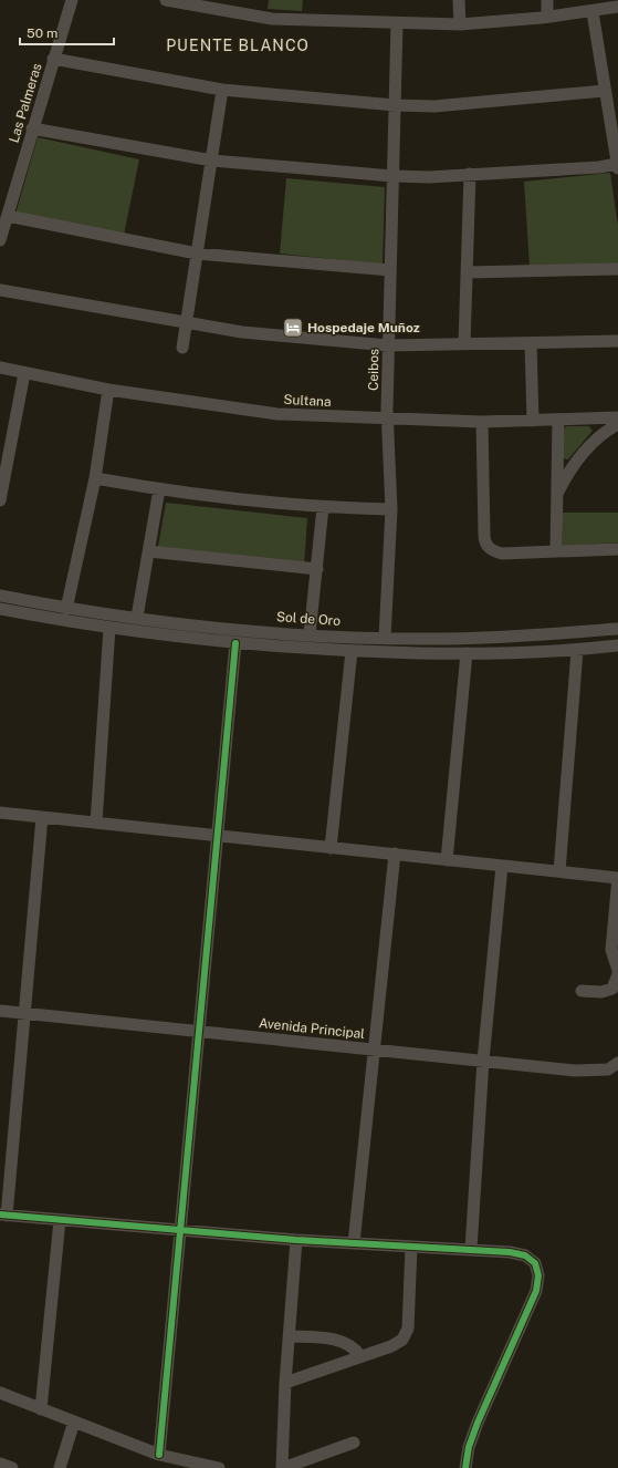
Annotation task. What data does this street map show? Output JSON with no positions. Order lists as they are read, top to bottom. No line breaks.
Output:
{"streets":{"street":["Las Palmeras","Ceibos","Sultana","Sol de Oro","Avenida Principal"]},"crossings":[["Ceibos","Sultana"],["Ceibos","Sol de Oro"]],"districts":["PUENTE BLANCO"],"places":{"hotel":["Hospedaje Muñoz"]},"scale_bar":"50 m"}
